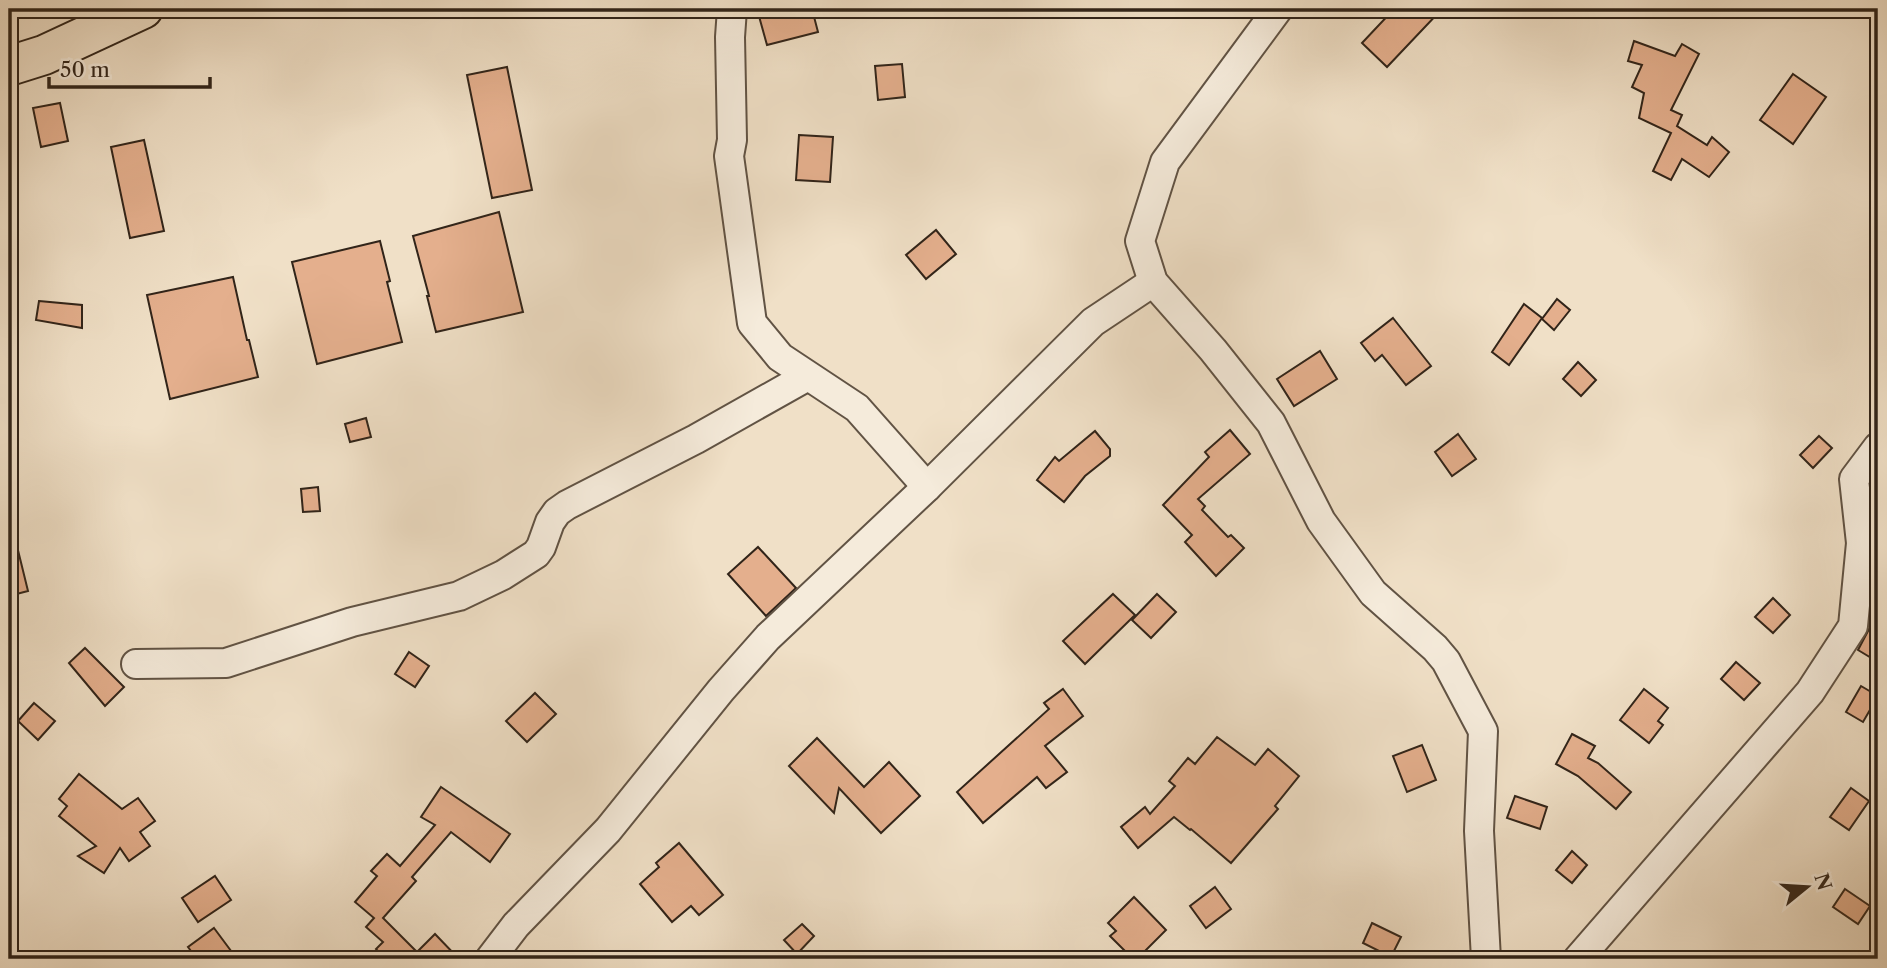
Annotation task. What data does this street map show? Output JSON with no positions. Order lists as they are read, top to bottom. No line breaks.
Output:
{"scale_bar":"50 m","north":"right"}
